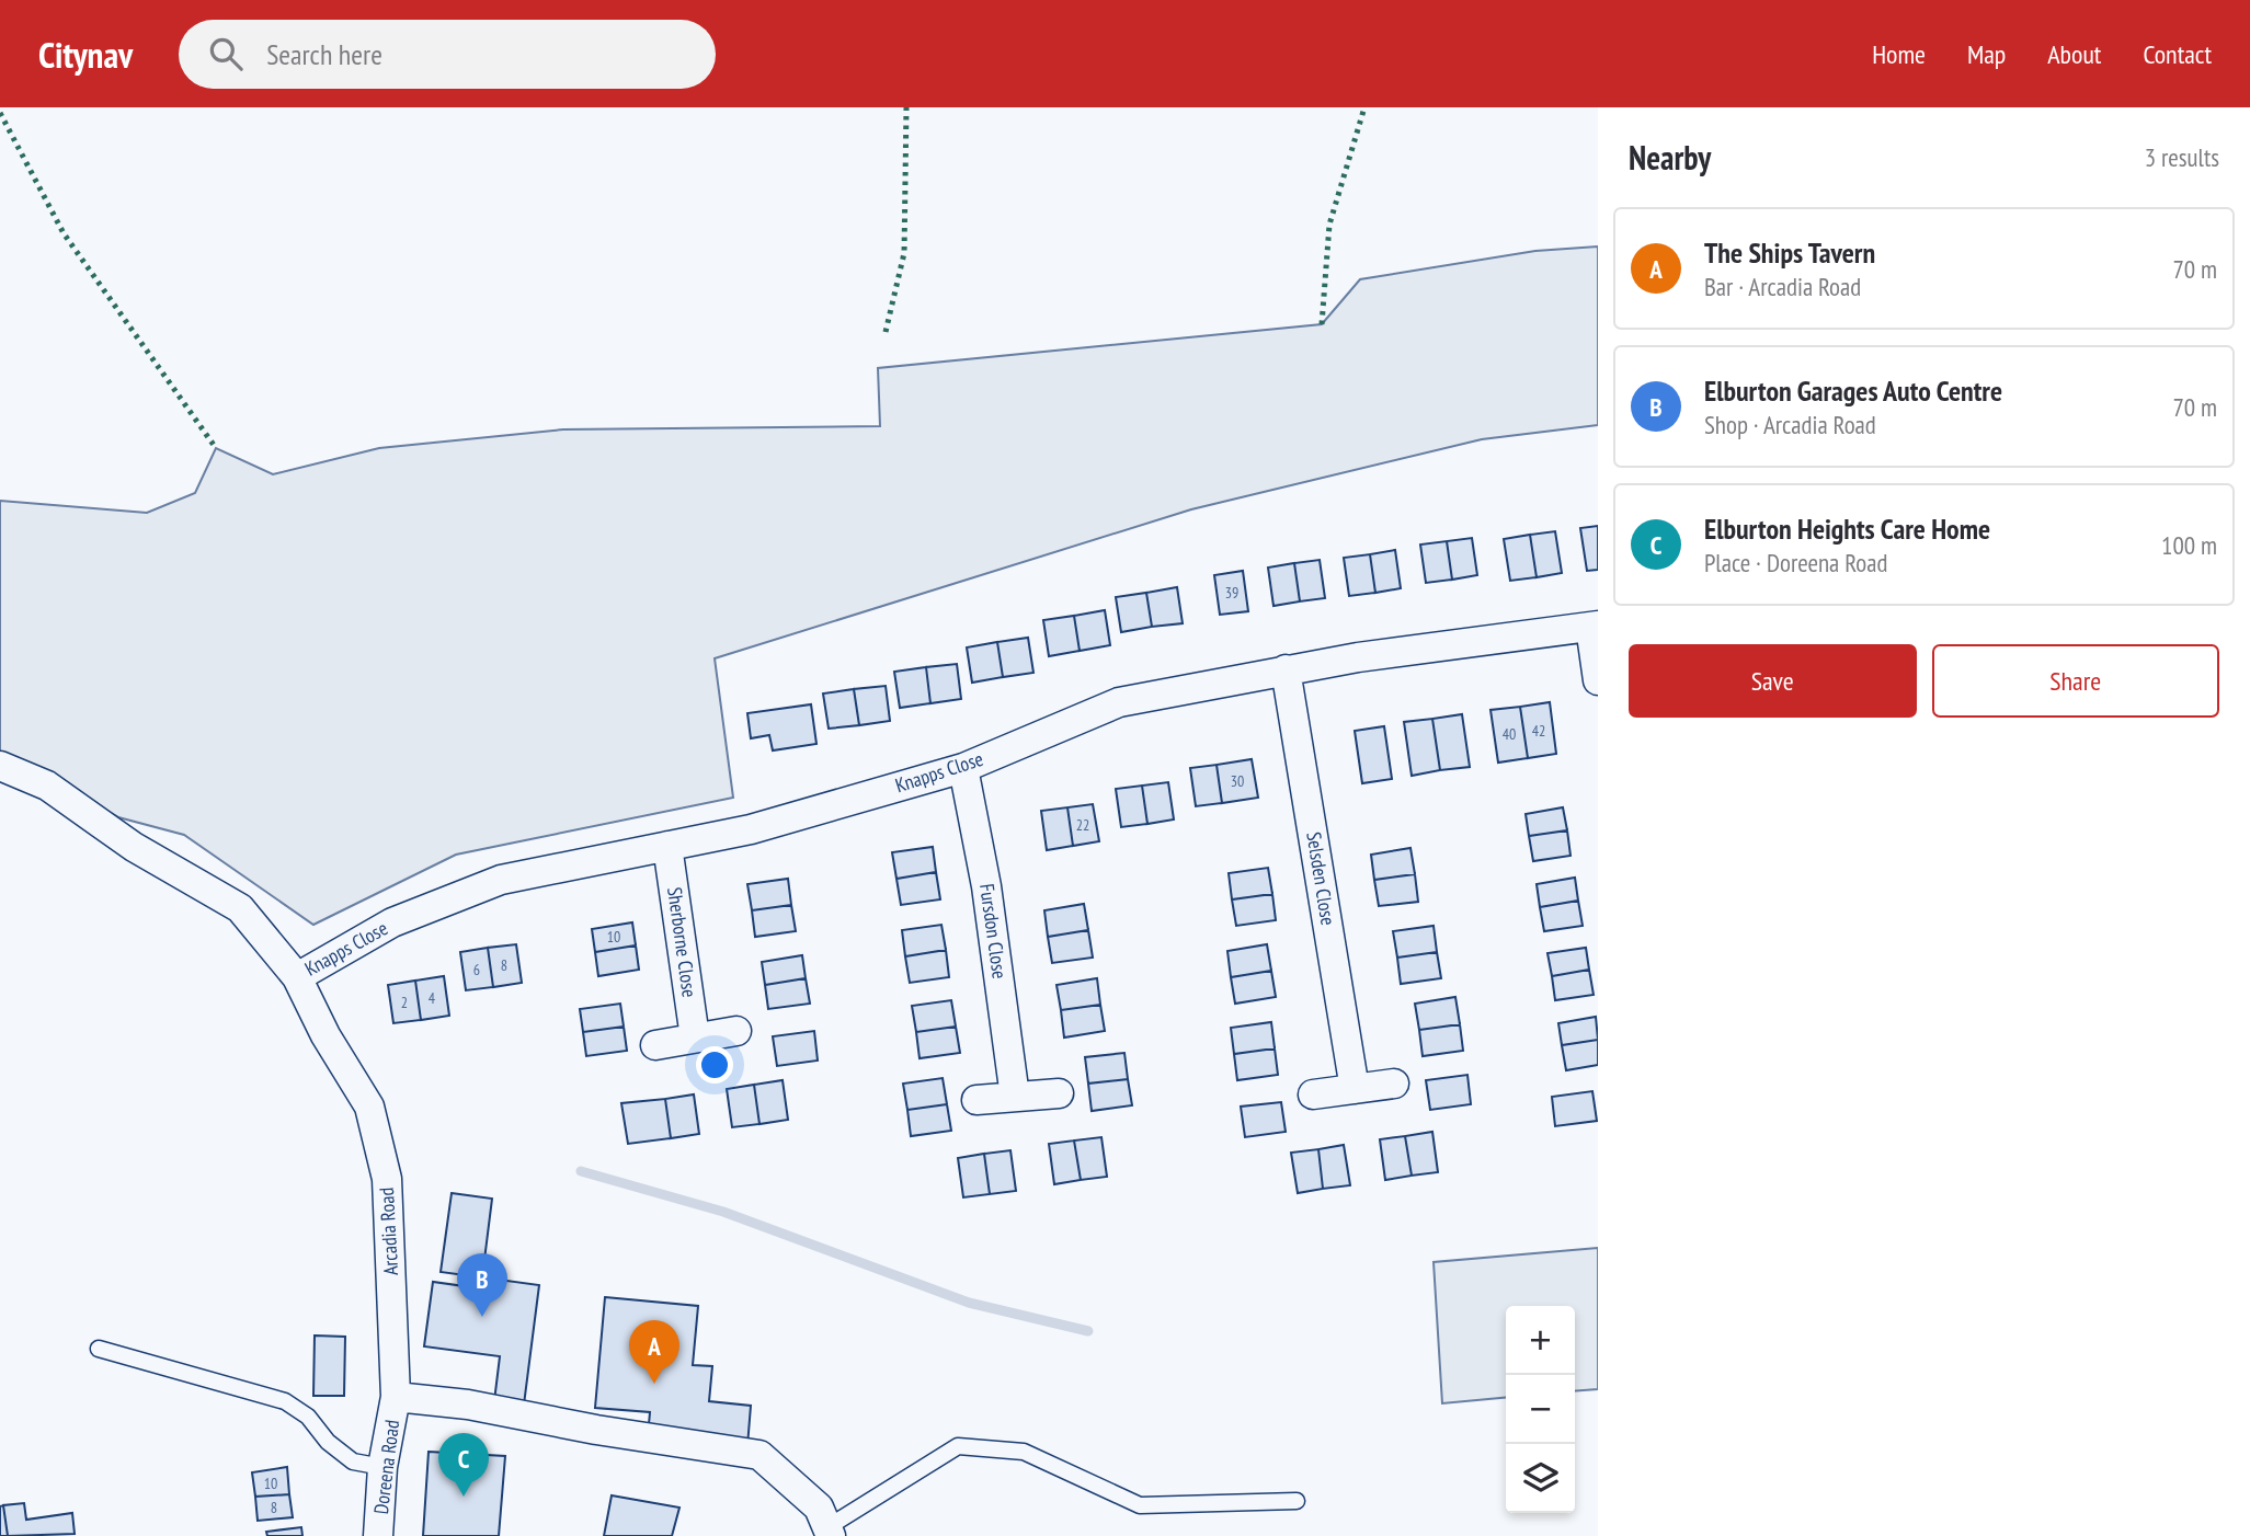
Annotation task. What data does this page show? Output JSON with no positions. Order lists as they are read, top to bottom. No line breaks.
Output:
{"streets":{"street":["Knapps Close","Selsden Close","Fursdon Close","Sherborne Close","Arcadia Road","Doreena Road"]},"crossings":[["Knapps Close","Selsden Close"],["Knapps Close","Fursdon Close"],["Knapps Close","Sherborne Close"],["Knapps Close","Arcadia Road"],["Arcadia Road","Doreena Road"]],"house_numbers":["39","42","40","30","22","10","8","6","4","2","10","8"],"page":{"header":"Citynav","search":"Search here","nav":["Home","Map","About","Contact"],"heading":["Nearby","3 results"],"list":[{"mark":"A","name":"The Ships Tavern","note":"Bar · Arcadia Road","value":"70 m"},{"mark":"B","name":"Elburton Garages Auto Centre","note":"Shop · Arcadia Road","value":"70 m"},{"mark":"C","name":"Elburton Heights Care Home","note":"Place · Doreena Road","value":"100 m"}],"buttons":["Save","Share"],"pins":["B","A","C"],"map_buttons":["+","−"]}}
